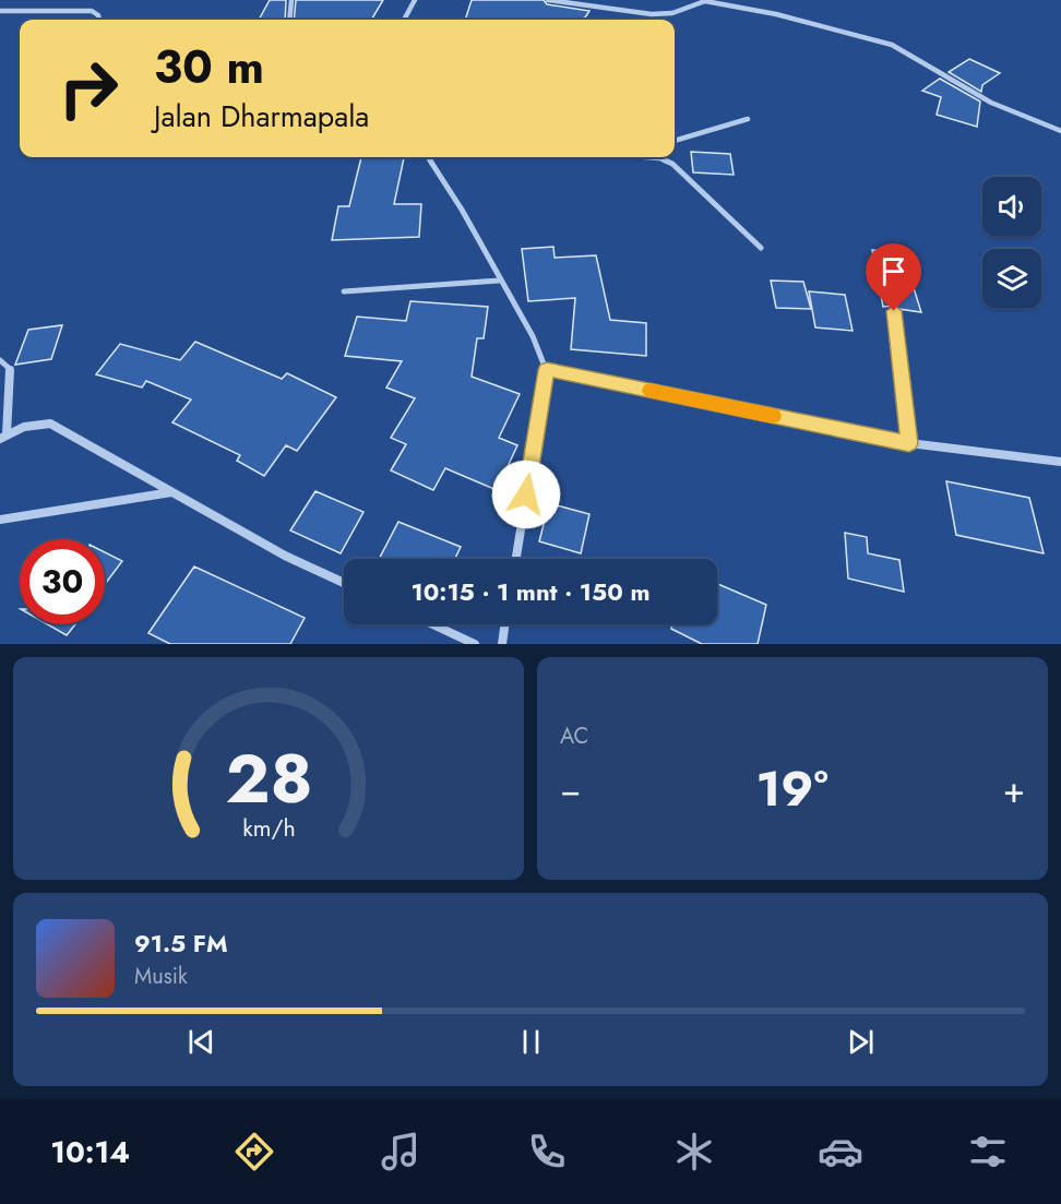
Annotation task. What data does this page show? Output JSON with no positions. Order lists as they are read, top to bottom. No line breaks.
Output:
{"page":{"turn":["30 m","Jalan Dharmapala"],"limit":"30","trip":"10:15 · 1 mnt · 150 m","tile":"AC","heat":["−","19°","+"],"song":["91.5 FM","Musik"],"tabs":"10:14","gauge":["28","km/h"]}}
